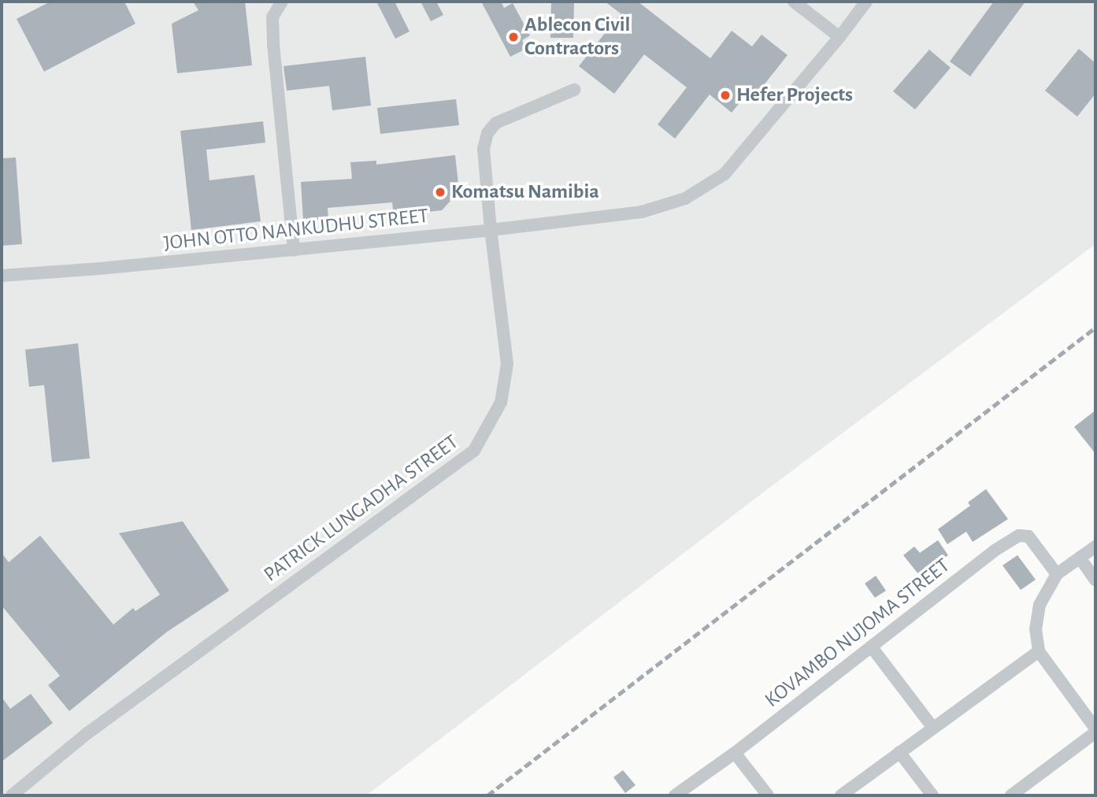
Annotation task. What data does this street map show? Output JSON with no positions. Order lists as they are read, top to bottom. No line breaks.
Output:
{"streets":{"street":["JOHN OTTO NANKUDHU STREET","PATRICK LUNGADHA STREET","KOVAMBO NUJOMA STREET"]},"crossings":[["JOHN OTTO NANKUDHU STREET","PATRICK LUNGADHA STREET"]],"places":["Ablecon Civil Contractors","Hefer Projects","Komatsu Namibia"]}
